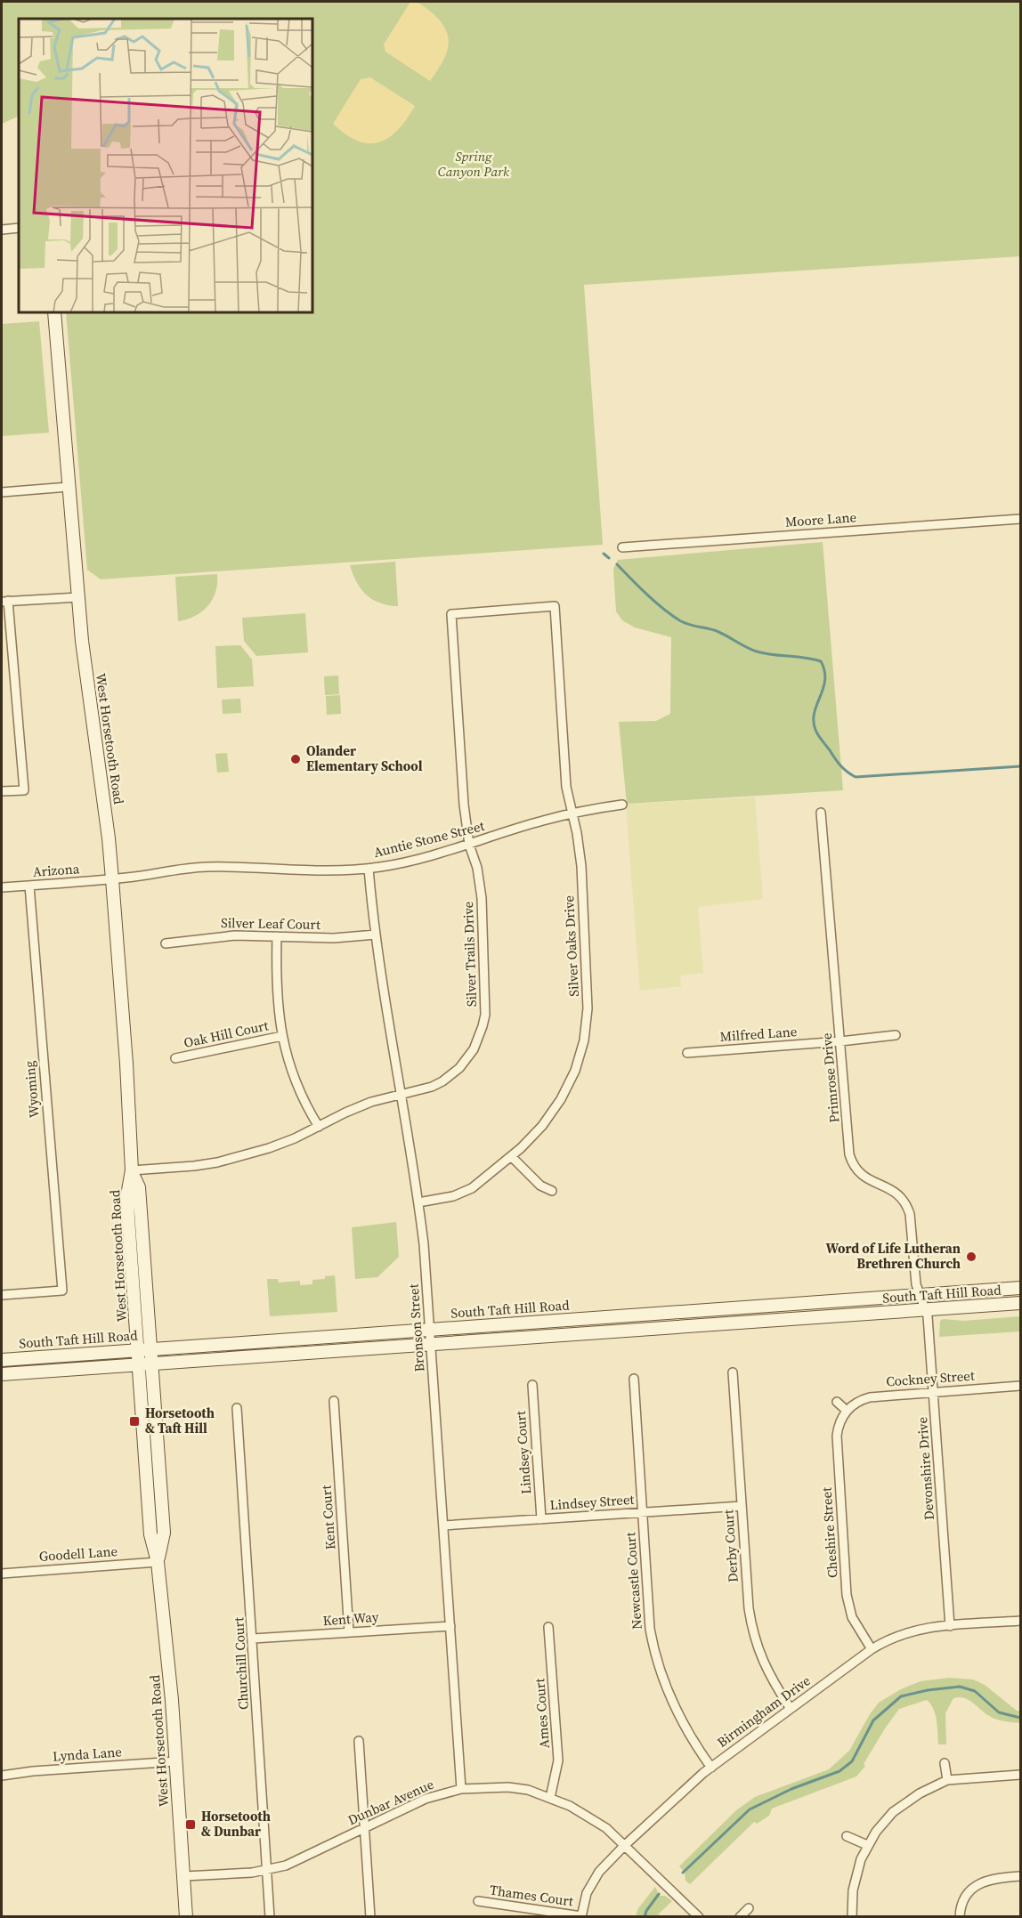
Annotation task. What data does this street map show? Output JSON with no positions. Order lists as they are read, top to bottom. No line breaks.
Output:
{"streets":{"main road":["West Horsetooth Road","South Taft Hill Road"],"street":["Moore Lane","Auntie Stone Street","Arizona","Silver Leaf Court","Silver Oaks Drive","Silver Trails Drive","Oak Hill Court","Milfred Lane","Primrose Drive","Wyoming","Bronson Street","Cockney Street","Lindsey Court","Devonshire Drive","Lindsey Street","Kent Court","Cheshire Street","Derby Court","Goodell Lane","Newcastle Court","Kent Way","Churchill Court","Birmingham Drive","Ames Court","Lynda Lane","Dunbar Avenue","Thames Court"]},"crossings":[["West Horsetooth Road","Auntie Stone Street"],["West Horsetooth Road","Arizona"],["West Horsetooth Road","Silver Trails Drive"],["West Horsetooth Road","South Taft Hill Road"],["West Horsetooth Road","Goodell Lane"],["West Horsetooth Road","Lynda Lane"],["West Horsetooth Road","Dunbar Avenue"],["Auntie Stone Street","Arizona"],["Auntie Stone Street","Silver Oaks Drive"],["Auntie Stone Street","Silver Trails Drive"],["Auntie Stone Street","Bronson Street"],["Arizona","Wyoming"],["Silver Leaf Court","Bronson Street"],["Silver Oaks Drive","Silver Trails Drive"],["Silver Oaks Drive","Bronson Street"],["Silver Trails Drive","Bronson Street"],["Milfred Lane","Primrose Drive"],["Primrose Drive","South Taft Hill Road"],["Primrose Drive","Devonshire Drive"],["South Taft Hill Road","Bronson Street"],["South Taft Hill Road","Devonshire Drive"],["Bronson Street","Lindsey Street"],["Bronson Street","Kent Way"],["Bronson Street","Dunbar Avenue"],["Cockney Street","Devonshire Drive"],["Cockney Street","Cheshire Street"],["Lindsey Court","Lindsey Street"],["Devonshire Drive","Birmingham Drive"],["Lindsey Street","Derby Court"],["Lindsey Street","Newcastle Court"],["Kent Court","Kent Way"],["Cheshire Street","Birmingham Drive"],["Derby Court","Birmingham Drive"],["Newcastle Court","Birmingham Drive"],["Kent Way","Churchill Court"],["Churchill Court","Dunbar Avenue"],["Birmingham Drive","Dunbar Avenue"],["Birmingham Drive","Thames Court"],["Ames Court","Dunbar Avenue"]],"parks":["Spring Canyon Park"],"places":{"other":["Olander Elementary School","Word of Life Lutheran Brethren Church"],"transit":["Horsetooth & Taft Hill","Horsetooth & Dunbar"]}}
